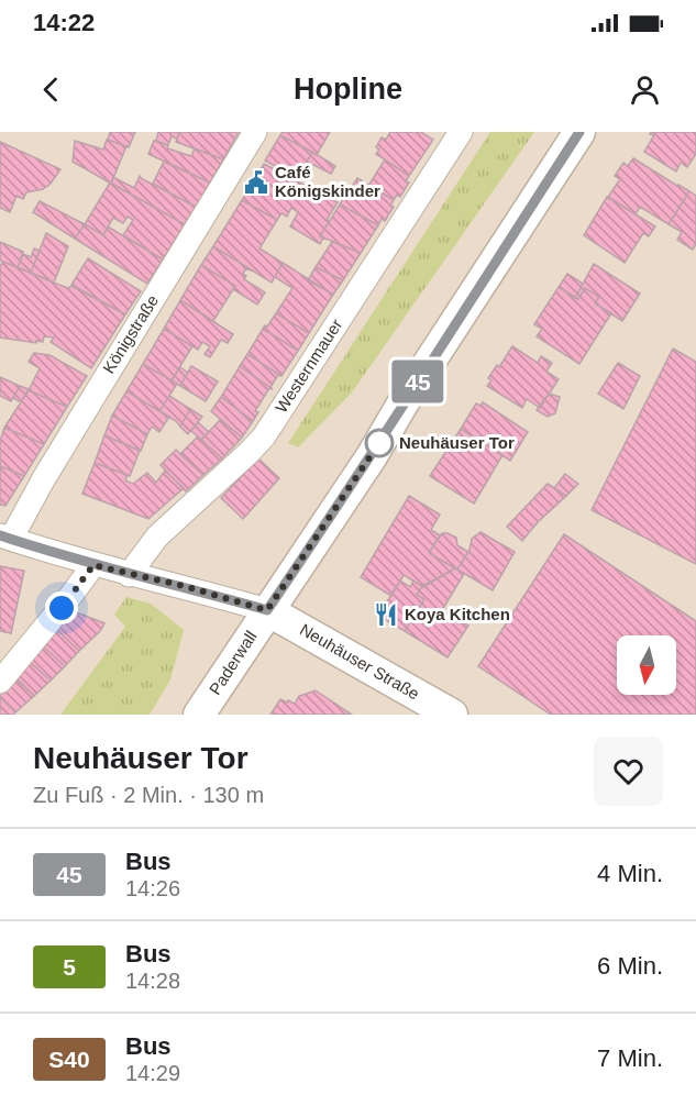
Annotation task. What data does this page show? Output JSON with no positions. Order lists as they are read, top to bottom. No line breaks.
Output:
{"streets":{"main road":["Neuhäuser Straße","Paderwall"],"street":["Königstraße","Westernmauer"]},"crossings":[["Neuhäuser Straße","Paderwall"]],"places":{"public building":["Café Königskinder"],"other":["Neuhäuser Tor"],"restaurant":["Koya Kitchen"]},"lines":["bus line 45"],"north":"bottom","page":{"status":"14:22","header":"Hopline","on_map":"45","heading":["Neuhäuser Tor","Zu Fuß · 2 Min. · 130 m"],"list":[{"mark":"45","name":"Bus","note":"14:26","value":"4 Min."},{"mark":"5","name":"Bus","note":"14:28","value":"6 Min."},{"mark":"S40","name":"Bus","note":"14:29","value":"7 Min."}]}}
